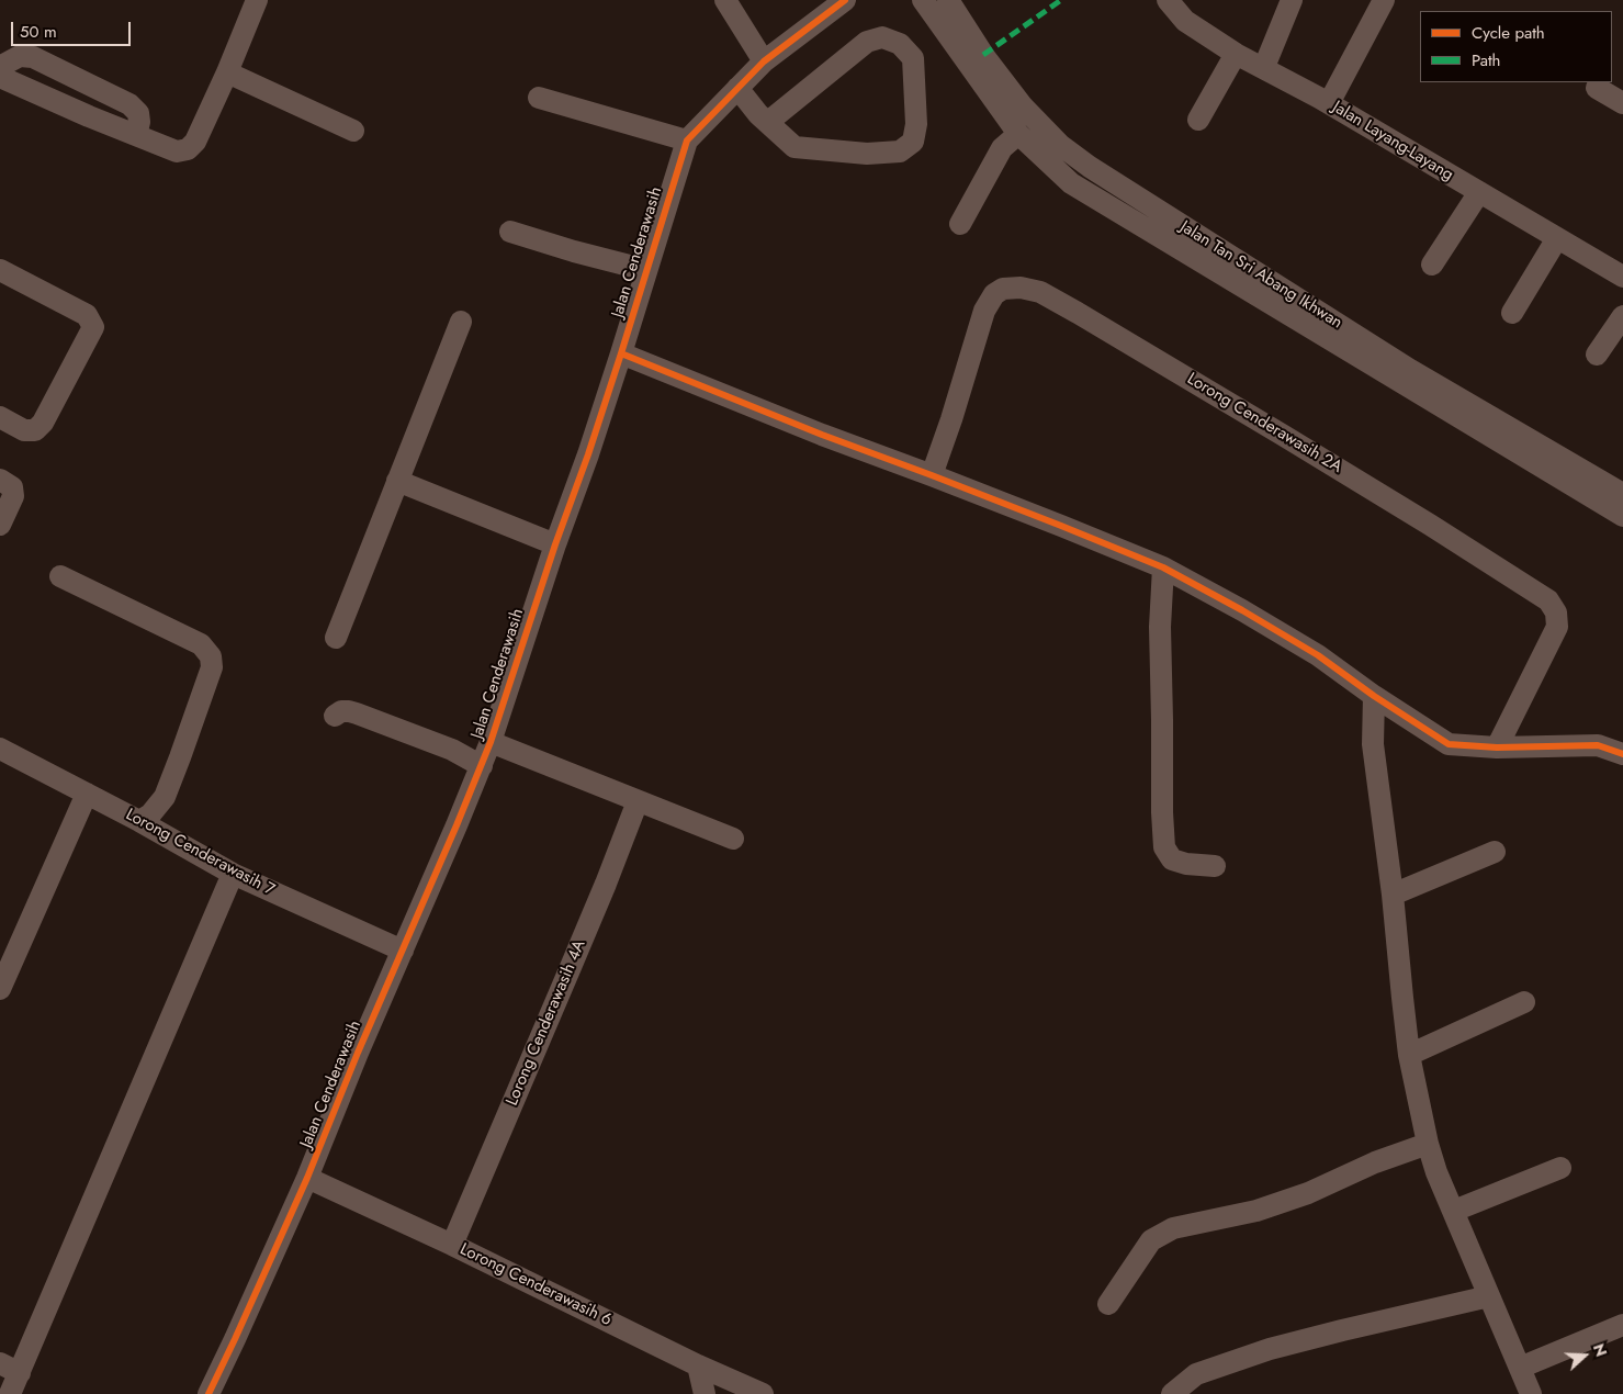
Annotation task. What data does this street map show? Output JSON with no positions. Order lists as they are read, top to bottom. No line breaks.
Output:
{"streets":{"street":["Jalan Layang-Layang","Jalan Cenderawasih","Jalan Tan Sri Abang Ikhwan","Lorong Cenderawasih 2A","Lorong Cenderawasih 7","Lorong Cenderawasih 4A","Lorong Cenderawasih 6"]},"crossings":[["Jalan Cenderawasih","Lorong Cenderawasih 7"],["Jalan Cenderawasih","Lorong Cenderawasih 6"],["Lorong Cenderawasih 4A","Lorong Cenderawasih 6"]],"legend":["Cycle path","Path"],"scale_bar":"50 m","north":"right"}
